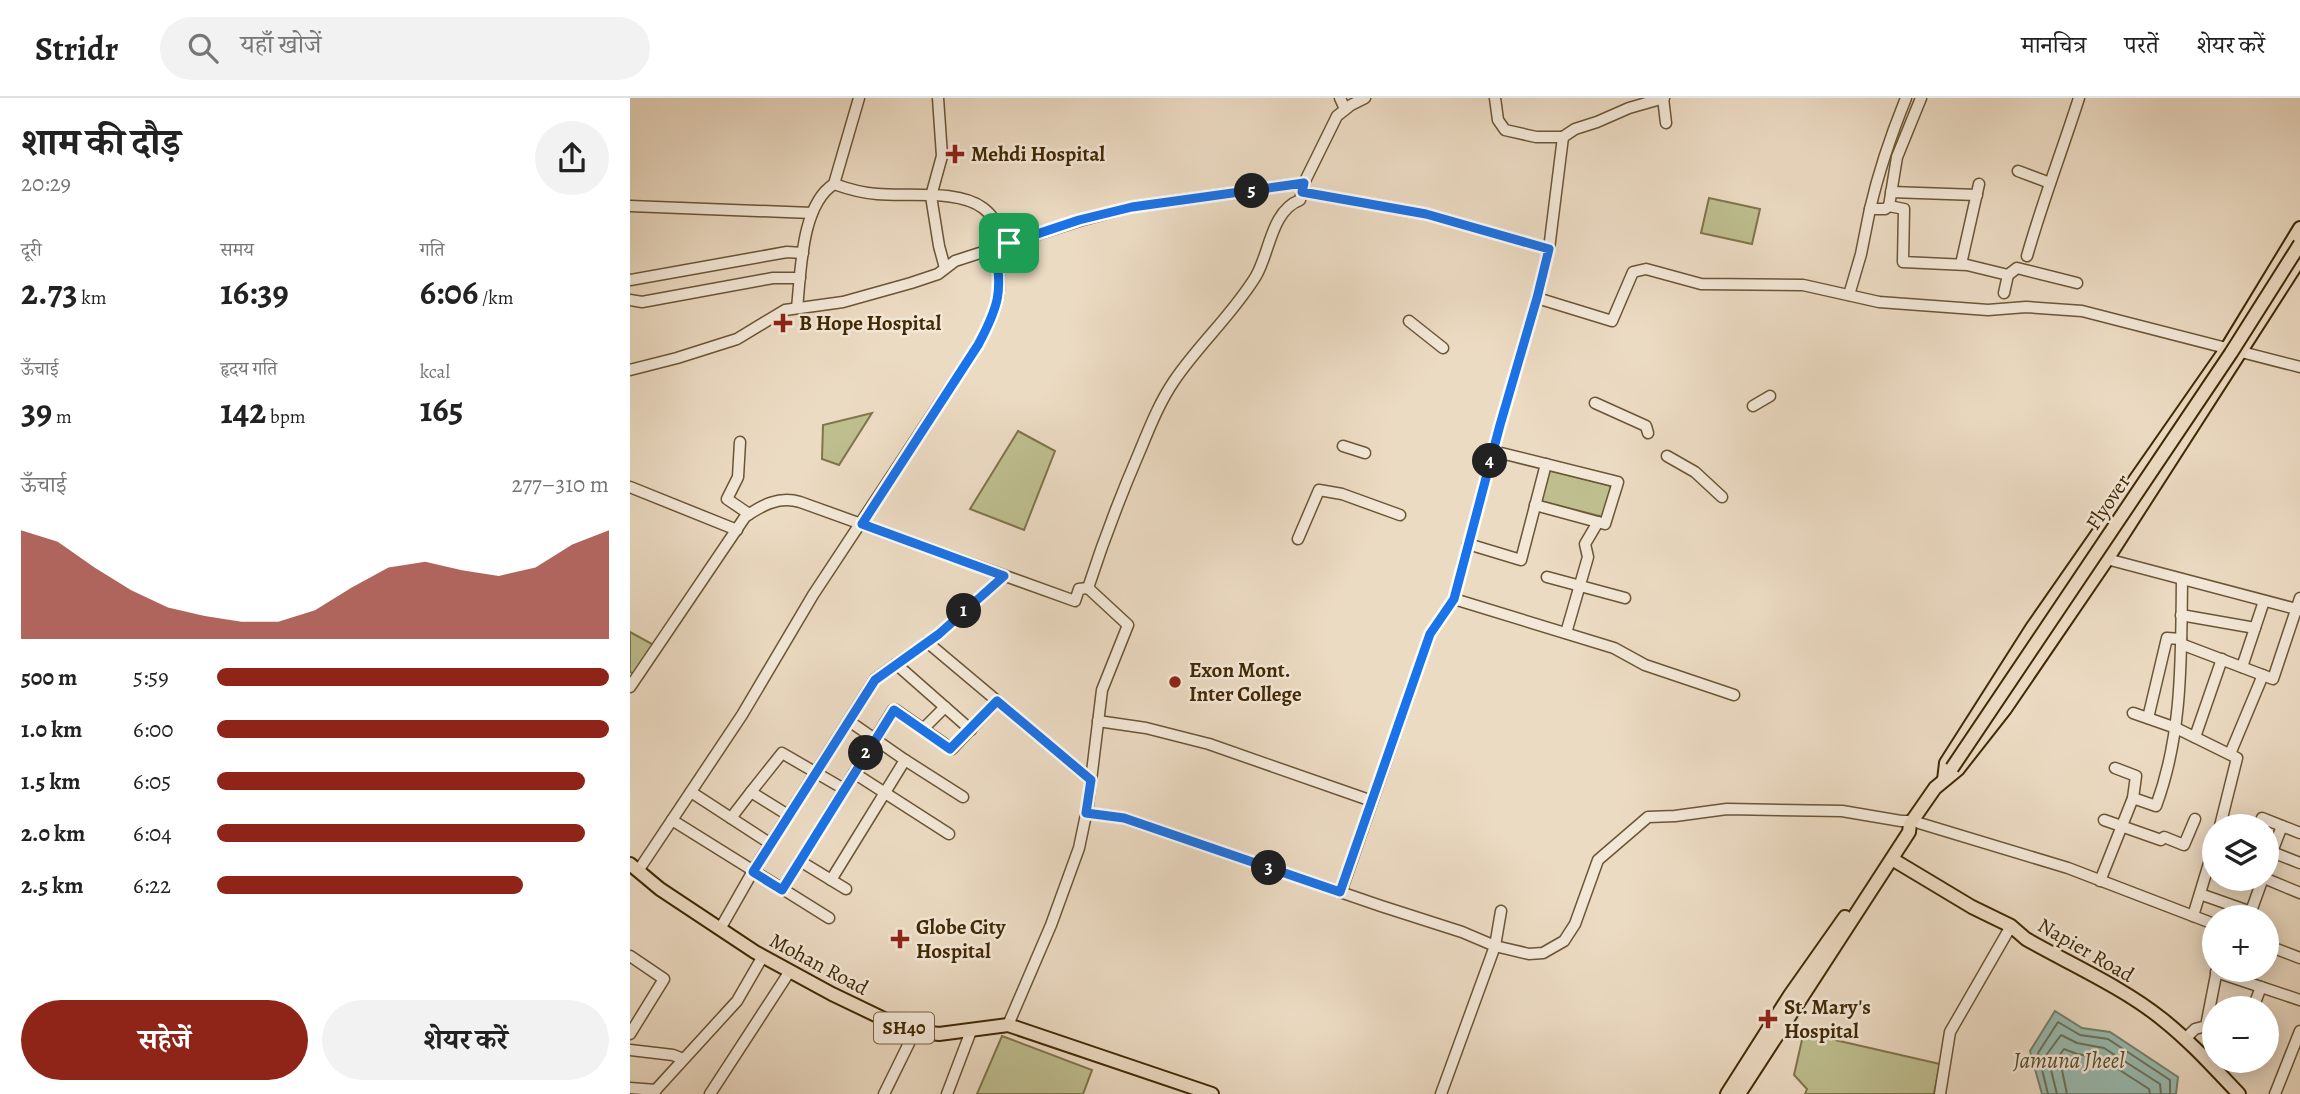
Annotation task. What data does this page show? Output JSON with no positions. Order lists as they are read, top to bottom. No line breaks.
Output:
{"streets":{"main road":["Flyover","Napier Road","Mohan Road","SH40"]},"water":["Jamuna Jheel"],"places":{"health":["Mehdi Hospital","B Hope Hospital","Globe City Hospital","St. Mary's Hospital"],"other":["Exon Mont. Inter College"]},"page":{"header":"Stridr","search":"यहाँ खोजें","nav":["मानचित्र","परतें","शेयर करें"],"heading":["शाम की दौड़","20:29"],"pins":["5","4","1","2","3"],"stats":[["दूरी","2.73 km"],["समय","16:39"],["गति","6:06 /km"],["ऊँचाई","39 m"],["हृदय गति","142 bpm"],["kcal","165"]],"chart":["ऊँचाई","277–310 m"],"list":[{"name":"500 m","note":"5:59"},{"name":"1.0 km","note":"6:00"},{"name":"1.5 km","note":"6:05"},{"name":"2.0 km","note":"6:04"},{"name":"2.5 km","note":"6:22"}],"map_buttons":["+","−"],"buttons":["सहेजें","शेयर करें"]}}
